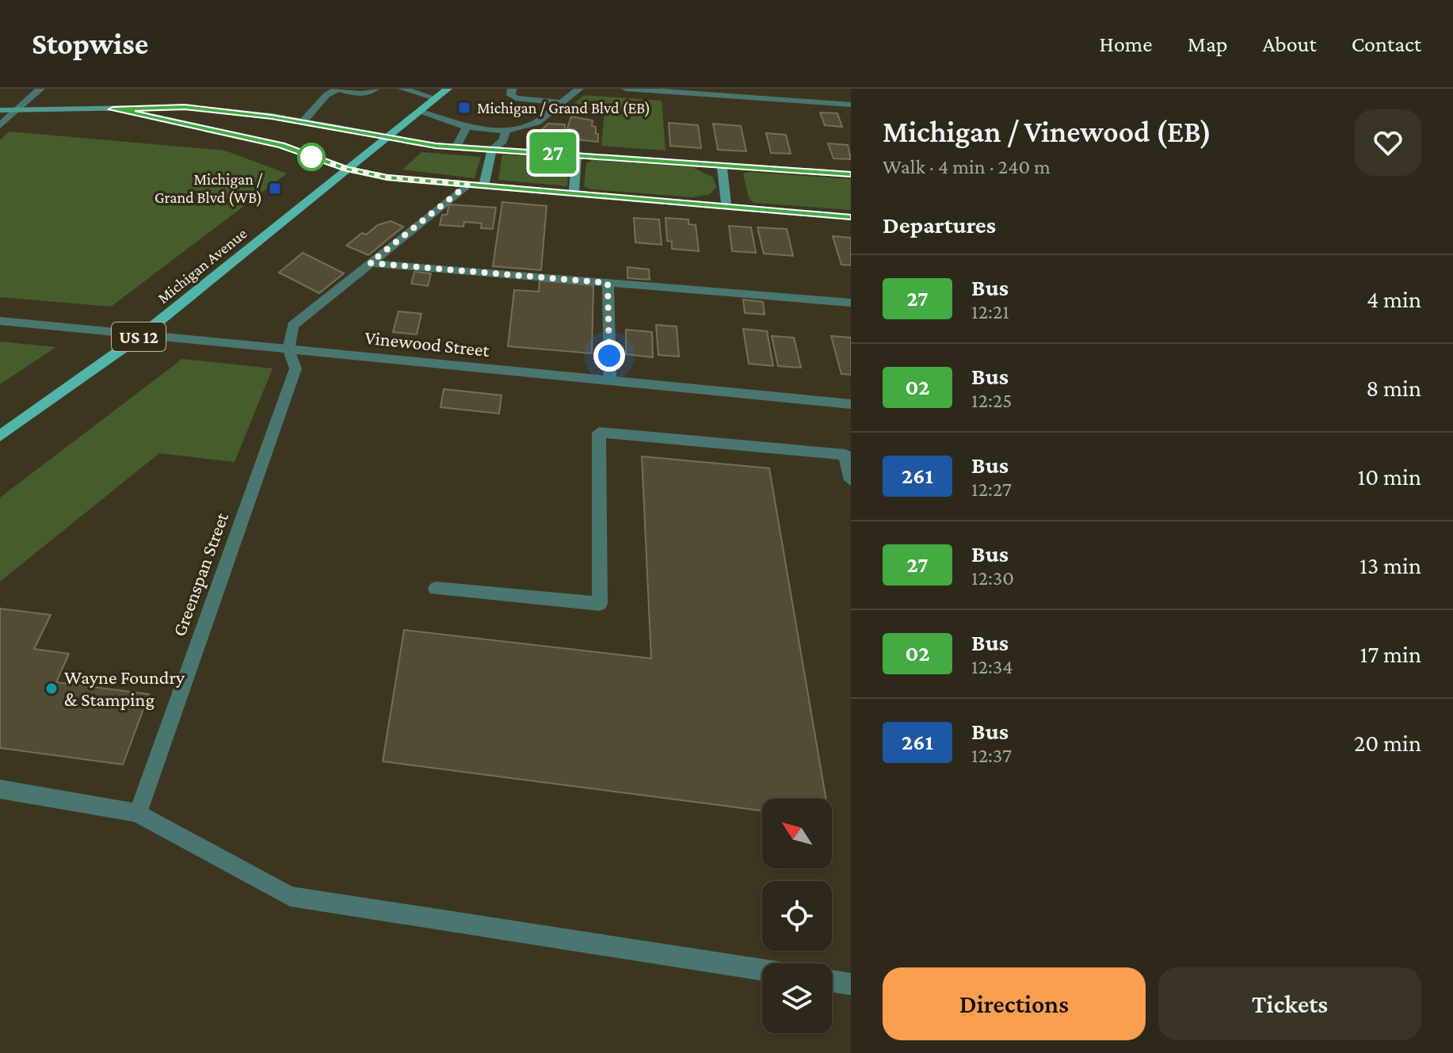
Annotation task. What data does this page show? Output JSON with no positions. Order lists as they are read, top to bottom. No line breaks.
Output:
{"streets":{"main road":["Michigan Avenue","US 12"],"street":["Vinewood Street","Greenspan Street"]},"crossings":[["Michigan Avenue","Vinewood Street"],["Vinewood Street","Greenspan Street"]],"places":{"transit":["Michigan / Grand Blvd (EB)","Michigan / Grand Blvd (WB)"],"other":["Wayne Foundry & Stamping"]},"lines":["bus line 27"],"north":"top left","page":{"header":"Stopwise","nav":["Home","Map","About","Contact"],"on_map":"27","heading":[["Michigan / Vinewood (EB)","Walk · 4 min · 240 m"],"Departures"],"list":[{"mark":"27","name":"Bus","note":"12:21","value":"4 min"},{"mark":"02","name":"Bus","note":"12:25","value":"8 min"},{"mark":"261","name":"Bus","note":"12:27","value":"10 min"},{"mark":"27","name":"Bus","note":"12:30","value":"13 min"},{"mark":"02","name":"Bus","note":"12:34","value":"17 min"},{"mark":"261","name":"Bus","note":"12:37","value":"20 min"}],"buttons":["Directions","Tickets"]}}
